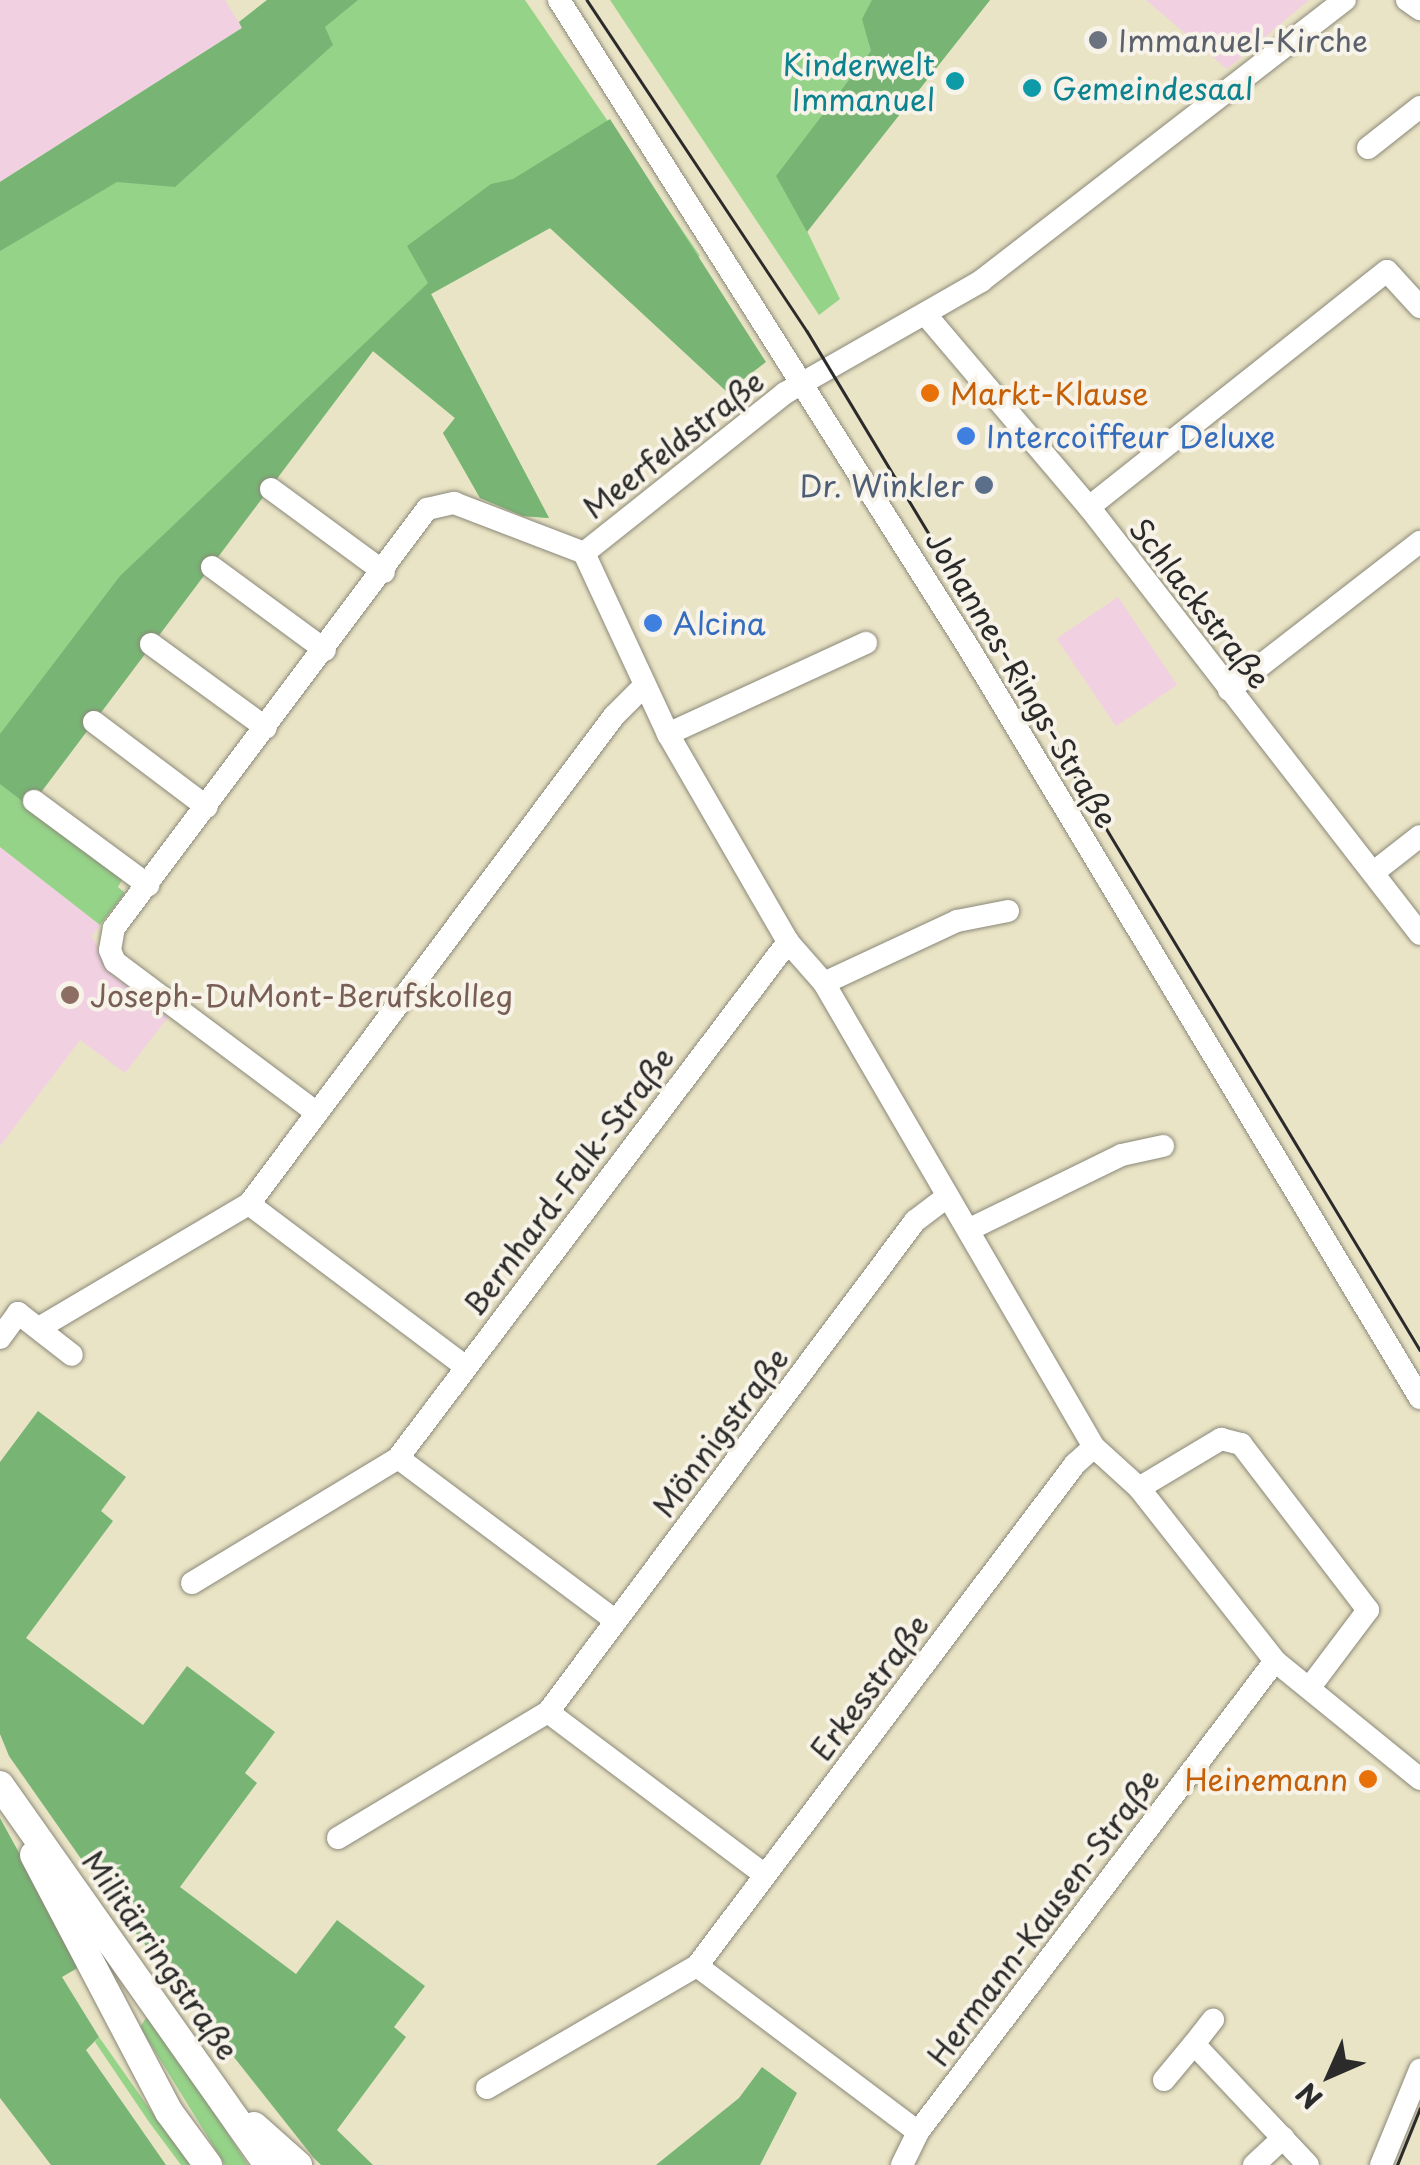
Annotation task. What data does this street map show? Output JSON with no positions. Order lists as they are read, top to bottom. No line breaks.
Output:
{"streets":{"main road":["Militärringstraße"],"street":["Meerfeldstraße","Schlackstraße","Johannes-Rings-Straße","Bernhard-Falk-Straße","Mönnigstraße","Erkesstraße","Hermann-Kausen-Straße"]},"crossings":[["Meerfeldstraße","Schlackstraße"],["Meerfeldstraße","Johannes-Rings-Straße"]],"places":["Immanuel-Kirche","Kinderwelt Immanuel","Gemeindesaal","Markt-Klause","Intercoiffeur Deluxe","Dr. Winkler","Alcina","Joseph-DuMont-Berufskolleg","Heinemann"],"north":"bottom left"}
